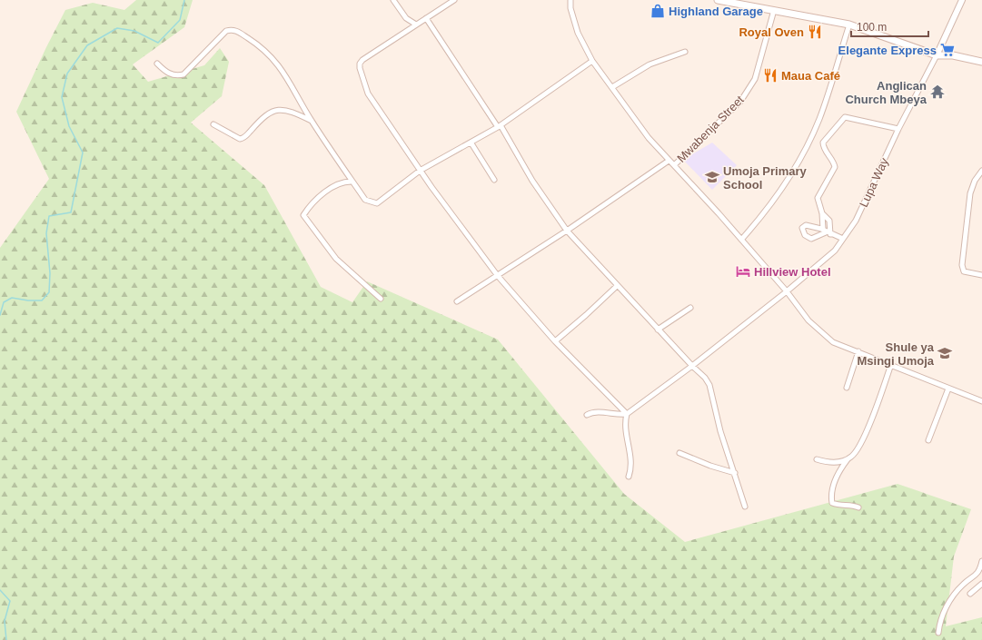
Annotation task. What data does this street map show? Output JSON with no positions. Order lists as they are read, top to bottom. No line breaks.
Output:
{"streets":{"street":["Mwabenja Street","Lupa Way"]},"places":{"shop":["Highland Garage"],"restaurant":["Royal Oven","Maua Café"],"supermarket":["Elegante Express"],"temple":["Anglican Church Mbeya"],"school or university":["Umoja Primary School","Shule ya Msingi Umoja"],"hotel":["Hillview Hotel"]},"scale_bar":"100 m"}
